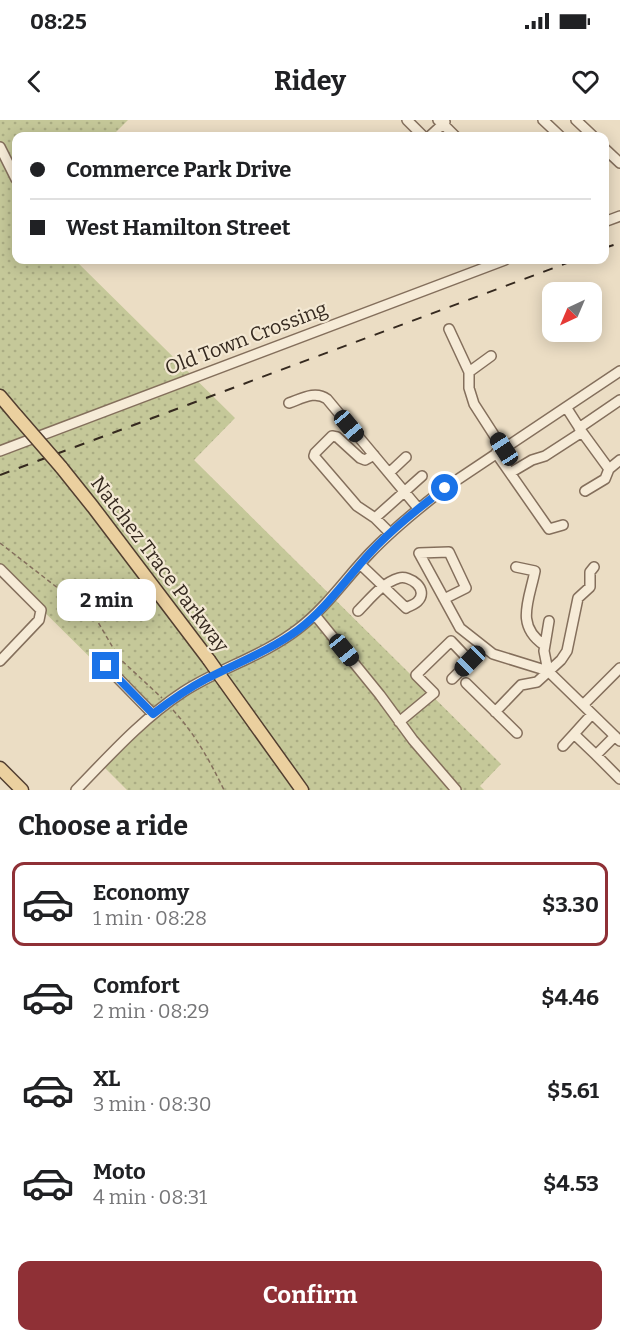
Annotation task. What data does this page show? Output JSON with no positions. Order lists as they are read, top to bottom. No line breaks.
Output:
{"streets":{"main road":["Natchez Trace Parkway"],"street":["Old Town Crossing"]},"north":"bottom left","page":{"status":"08:25","header":"Ridey","banner":["Commerce Park Drive","West Hamilton Street"],"bubble":"2 min","heading":"Choose a ride","list":[{"name":"Economy","note":"1 min · 08:28","value":"$3.30"},{"name":"Comfort","note":"2 min · 08:29","value":"$4.46"},{"name":"XL","note":"3 min · 08:30","value":"$5.61"},{"name":"Moto","note":"4 min · 08:31","value":"$4.53"}],"buttons":"Confirm"}}
